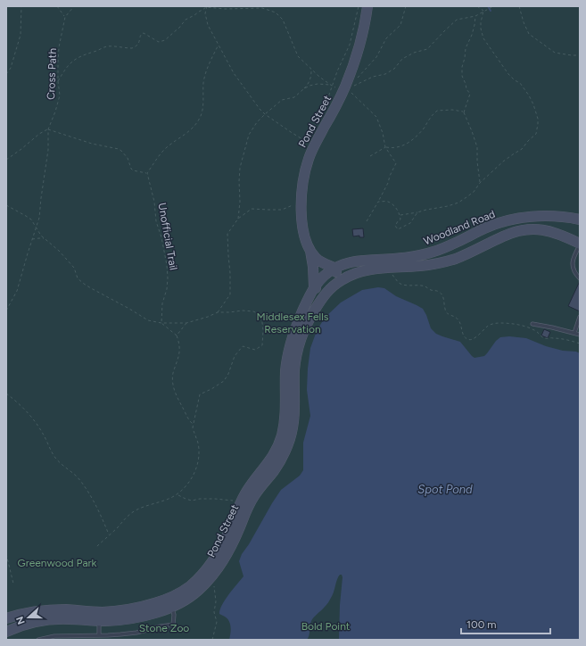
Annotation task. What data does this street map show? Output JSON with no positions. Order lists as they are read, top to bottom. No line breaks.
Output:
{"streets":{"main road":["Pond Street","Woodland Road"],"path":["Cross Path","Unofficial Trail"]},"crossings":[["Pond Street","Woodland Road"]],"water":["Spot Pond"],"parks":["Middlesex Fells Reservation","Greenwood Park","Bold Point","Stone Zoo"],"scale_bar":"100 m","north":"left"}
